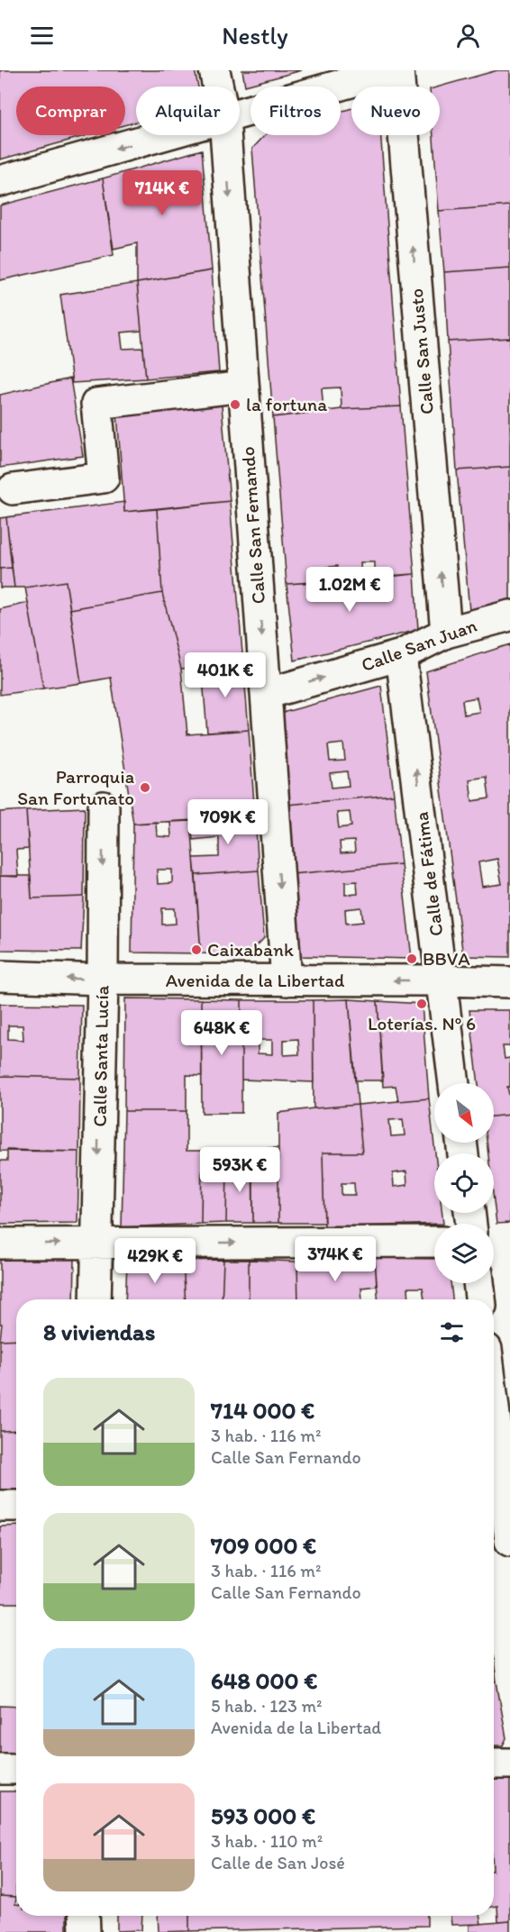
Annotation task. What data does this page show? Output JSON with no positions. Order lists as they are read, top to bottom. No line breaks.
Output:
{"streets":{"street":["Calle San Justo","Calle San Fernando","Calle San Juan","Calle de Fátima","Avenida de la Libertad","Calle Santa Lucía"]},"crossings":[["Calle San Justo","Calle San Juan"],["Calle San Fernando","Calle San Juan"],["Calle San Fernando","Avenida de la Libertad"],["Calle San Juan","Calle de Fátima"],["Calle de Fátima","Avenida de la Libertad"],["Avenida de la Libertad","Calle Santa Lucía"]],"one_way":["Calle San Justo","Calle San Fernando","Calle San Juan","Calle de Fátima","Calle Santa Lucía"],"places":["la fortuna","Parroquia San Fortunato","Caixabank","BBVA","Loterías. Nº 6"],"north":"bottom right","page":{"header":"Nestly","chip":["Comprar","Alquilar","Filtros","Nuevo"],"price":["714K €","1.02M €","401K €","709K €","648K €","593K €","374K €","429K €"],"heading":"8 viviendas","list":[{"name":"714 000 €","note":"3 hab. · 116 m² · Calle San Fernando"},{"name":"709 000 €","note":"3 hab. · 116 m² · Calle San Fernando"},{"name":"648 000 €","note":"5 hab. · 123 m² · Avenida de la Libertad"},{"name":"593 000 €","note":"3 hab. · 110 m² · Calle de San José"}]}}
